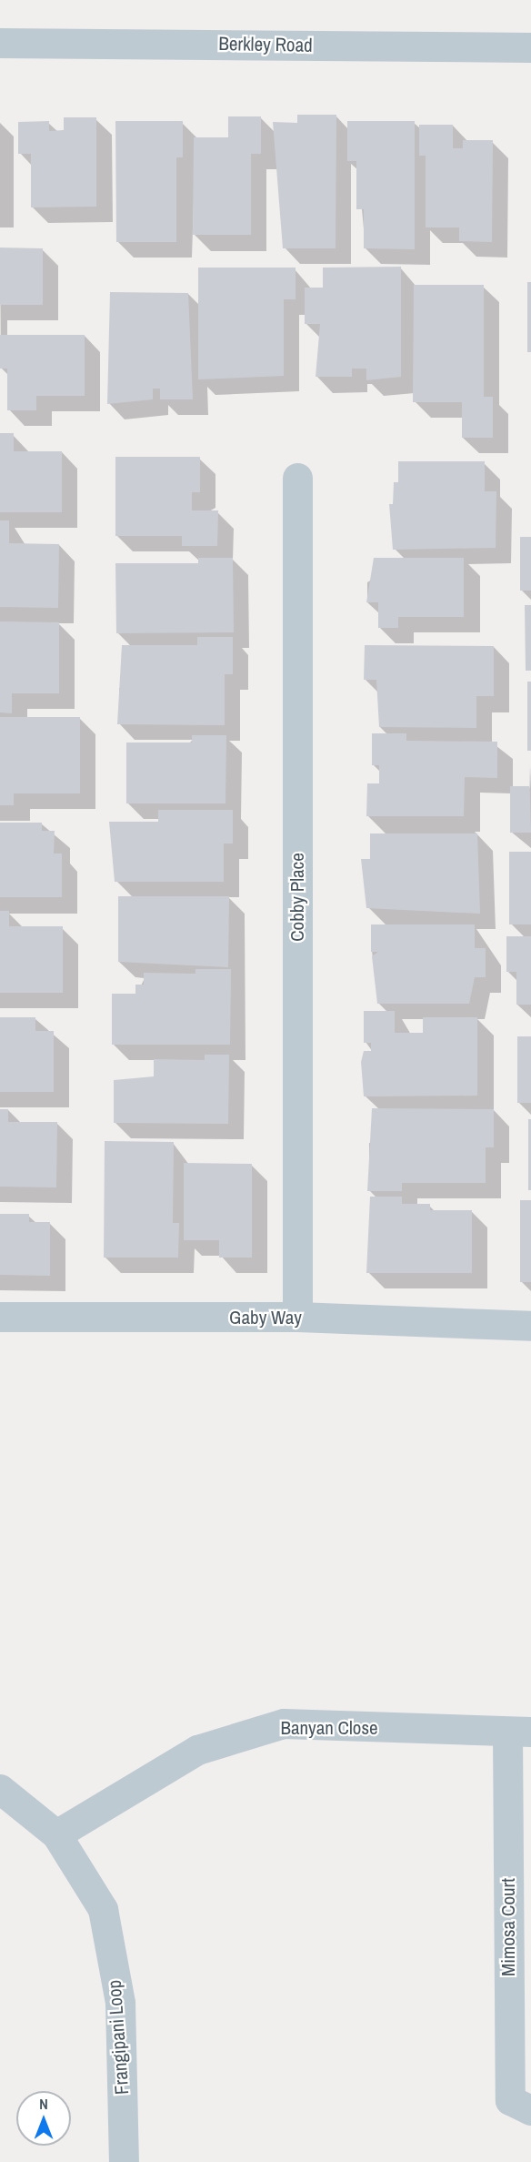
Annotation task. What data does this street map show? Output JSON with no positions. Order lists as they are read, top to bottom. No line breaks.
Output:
{"streets":{"street":["Berkley Road","Cobby Place","Gaby Way","Banyan Close","Mimosa Court","Frangipani Loop"]},"crossings":[["Cobby Place","Gaby Way"],["Banyan Close","Mimosa Court"],["Banyan Close","Frangipani Loop"]],"north":"top"}
